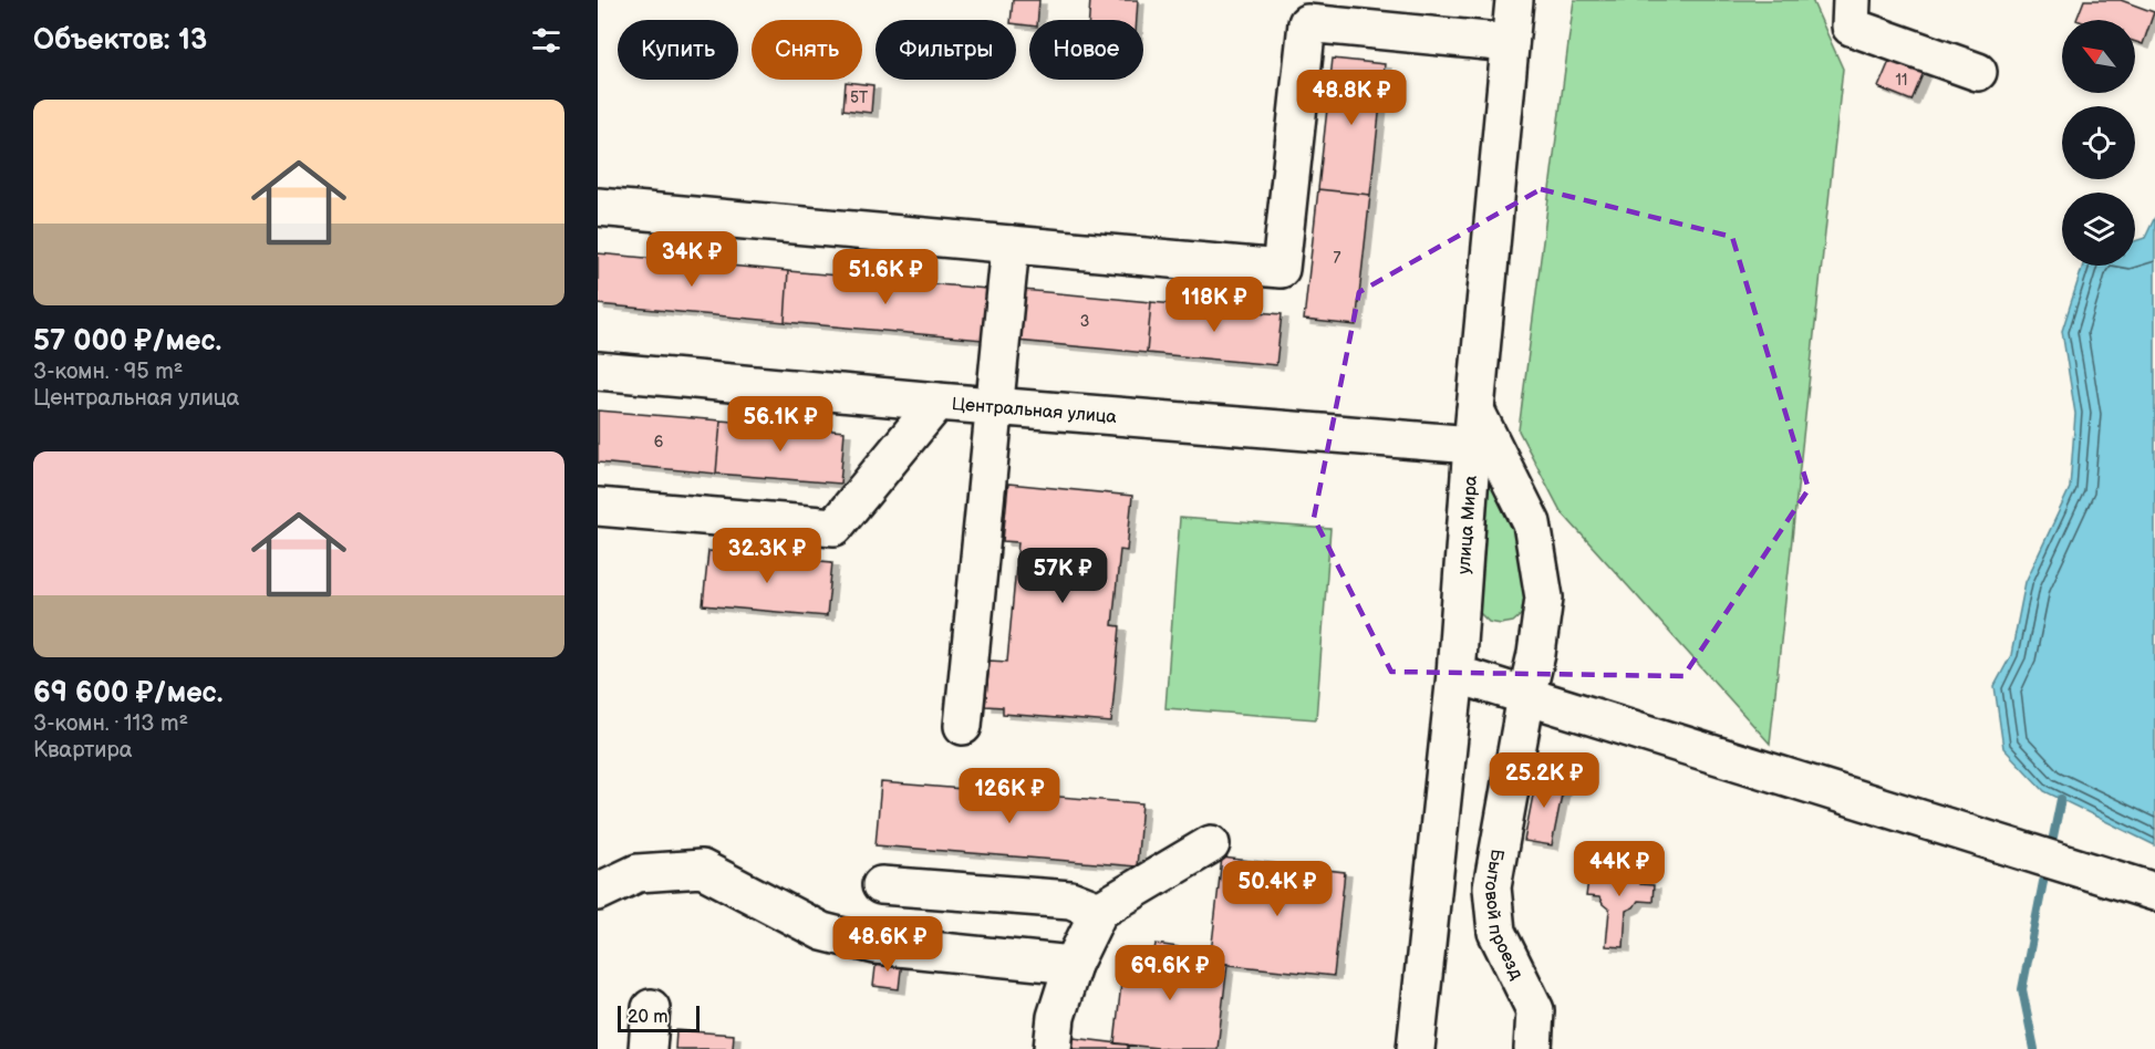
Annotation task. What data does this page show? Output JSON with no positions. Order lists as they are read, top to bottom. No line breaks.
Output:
{"streets":{"street":["Центральная улица","улица Мира","Бытовой проезд"]},"crossings":[["Центральная улица","улица Мира"],["Центральная улица","Бытовой проезд"],["улица Мира","Бытовой проезд"]],"house_numbers":["11","5Т","7","3","6"],"scale_bar":"20 m","north":"top left","page":{"heading":"Объектов: 13","chip":["Купить","Снять","Фильтры","Новое"],"price":["48.8K ₽","34K ₽","51.6K ₽","118K ₽","56.1K ₽","32.3K ₽","57K ₽","25.2K ₽","126K ₽","44K ₽","50.4K ₽","48.6K ₽","69.6K ₽"],"list":[{"name":"57 000 ₽/мес.","note":"3-комн. · 95 m² · Центральная улица"},{"name":"69 600 ₽/мес.","note":"3-комн. · 113 m² · Квартира"}],"scale":"20 m"}}
